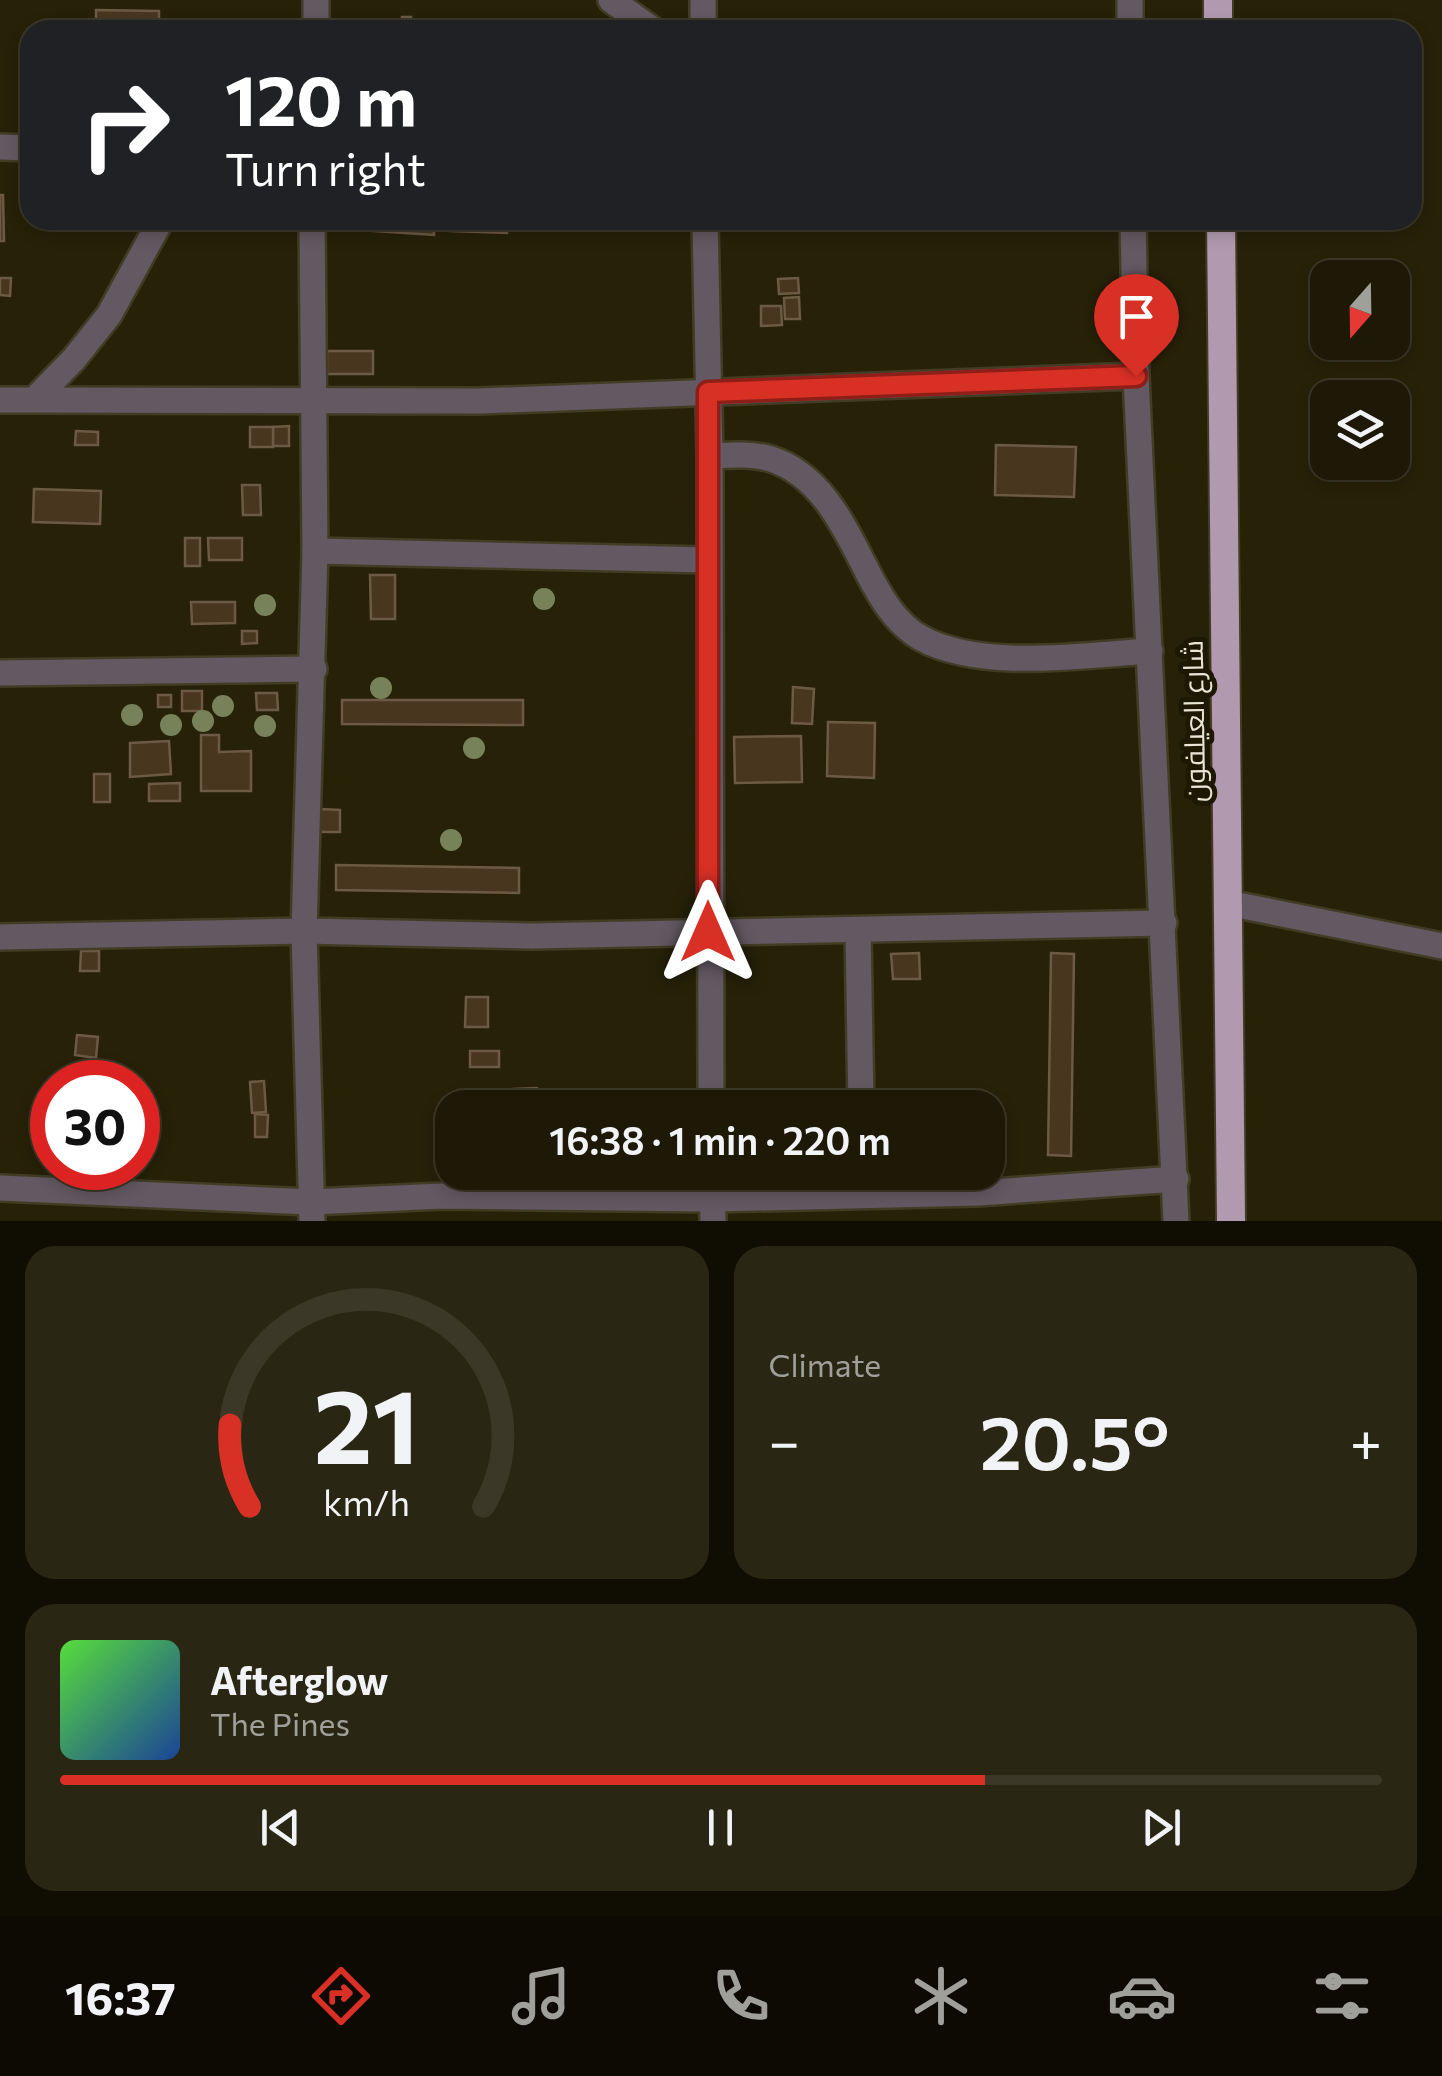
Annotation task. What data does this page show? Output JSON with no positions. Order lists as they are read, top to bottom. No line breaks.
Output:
{"streets":{"highway":["شارع العيلفون"]},"north":"bottom","page":{"turn":["120 m","Turn right"],"limit":"30","trip":"16:38 · 1 min · 220 m","tile":"Climate","heat":["−","20.5°","+"],"song":["Afterglow","The Pines"],"tabs":"16:37","gauge":["21","km/h"]}}
